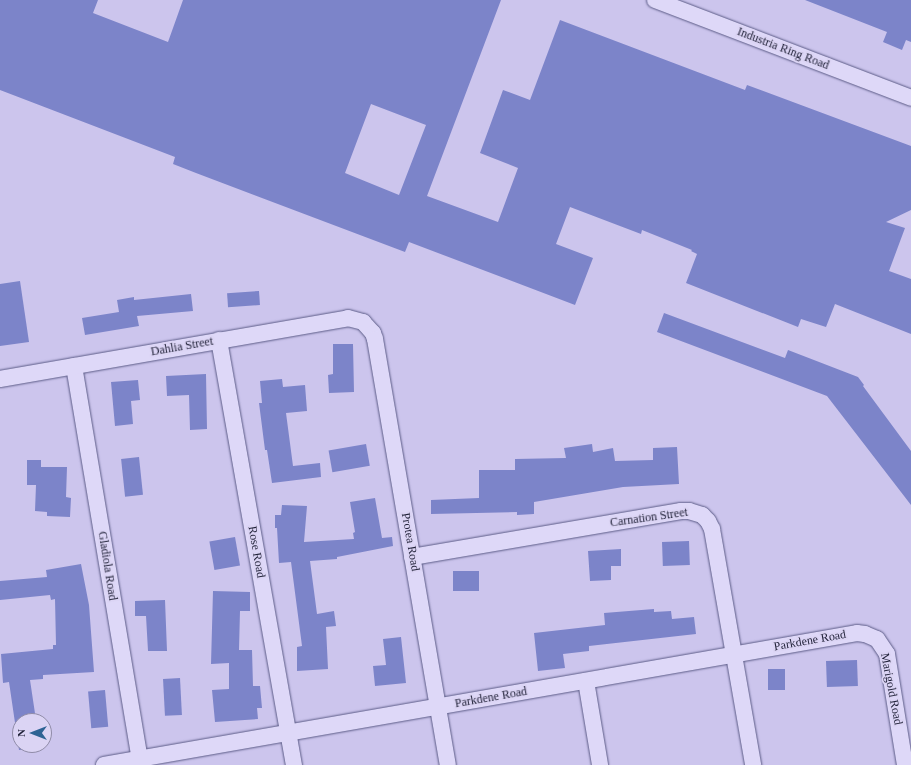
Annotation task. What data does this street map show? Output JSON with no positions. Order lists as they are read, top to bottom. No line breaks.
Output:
{"streets":{"street":["Industria Ring Road","Dahlia Street","Carnation Street","Protea Road","Rose Road","Gladiola Road","Parkdene Road","Marigold Road"]},"crossings":[["Dahlia Street","Protea Road"],["Dahlia Street","Rose Road"],["Dahlia Street","Gladiola Road"],["Carnation Street","Protea Road"],["Carnation Street","Parkdene Road"],["Protea Road","Parkdene Road"],["Rose Road","Parkdene Road"],["Gladiola Road","Parkdene Road"],["Parkdene Road","Marigold Road"]],"north":"left"}
